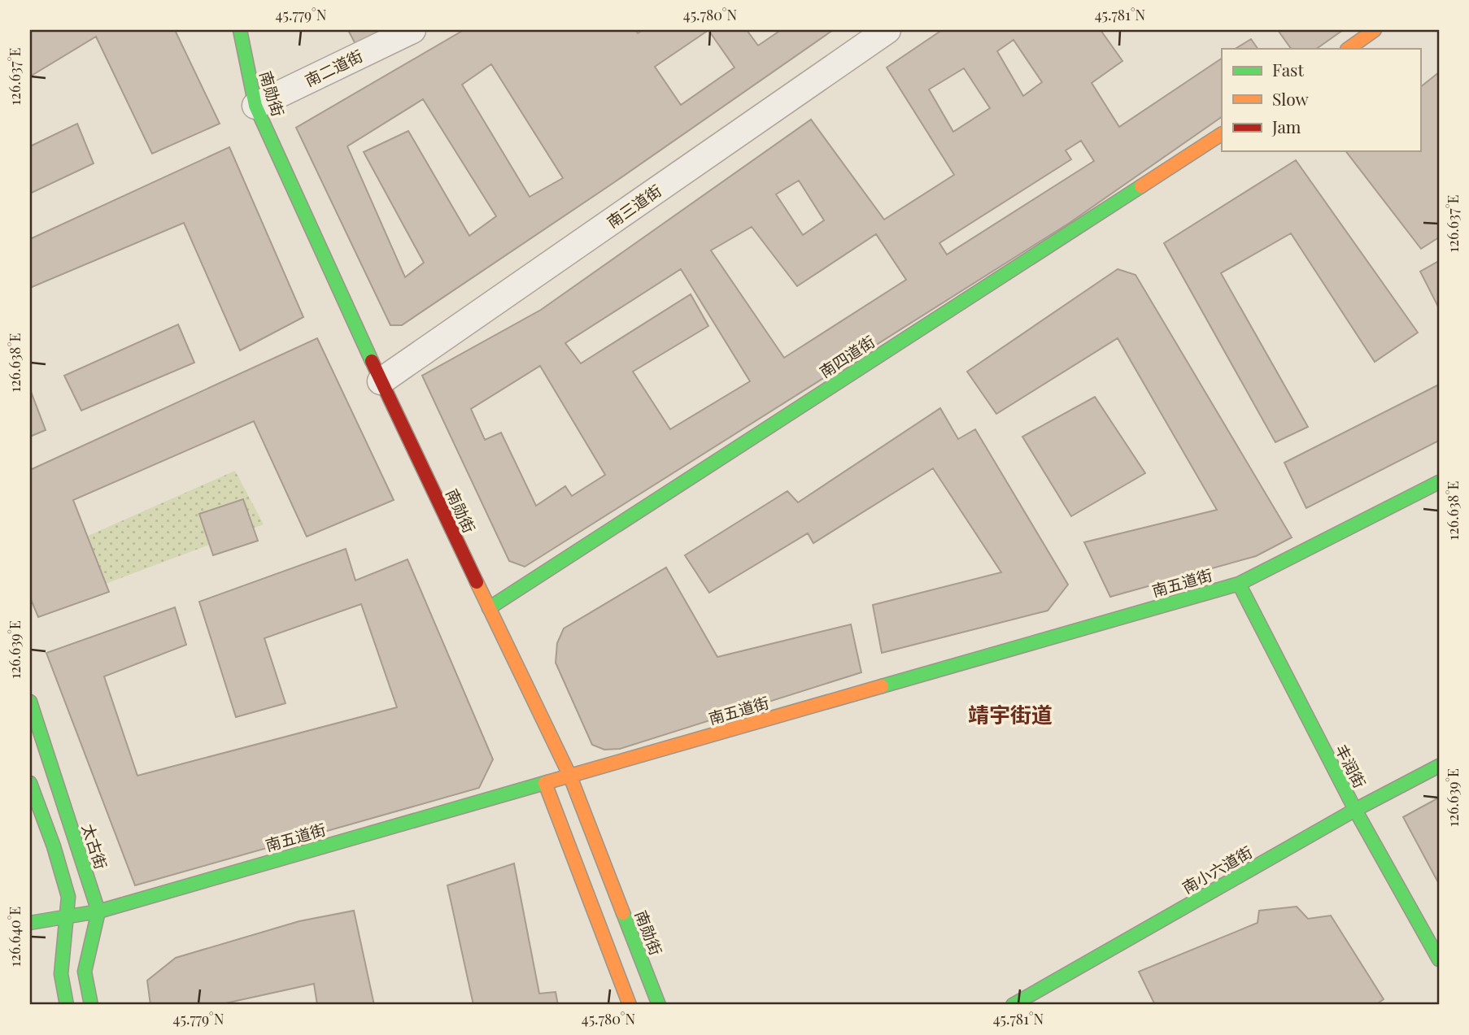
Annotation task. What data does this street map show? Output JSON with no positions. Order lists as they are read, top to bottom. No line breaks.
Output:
{"streets":{"street":["南二道街","南勋街","南三道街","南四道街","南五道街","丰润街","太古街","南小六道街"]},"crossings":[["南二道街","南勋街"],["南勋街","南三道街"],["南勋街","南四道街"],["南勋街","南五道街"],["南五道街","丰润街"],["南五道街","太古街"],["丰润街","南小六道街"]],"districts":["靖宇街道"],"legend":["Fast","Slow","Jam"],"coordinates":["45.779°N","45.780°N","45.781°N","126.637°E","126.638°E","126.639°E","126.640°E"]}
